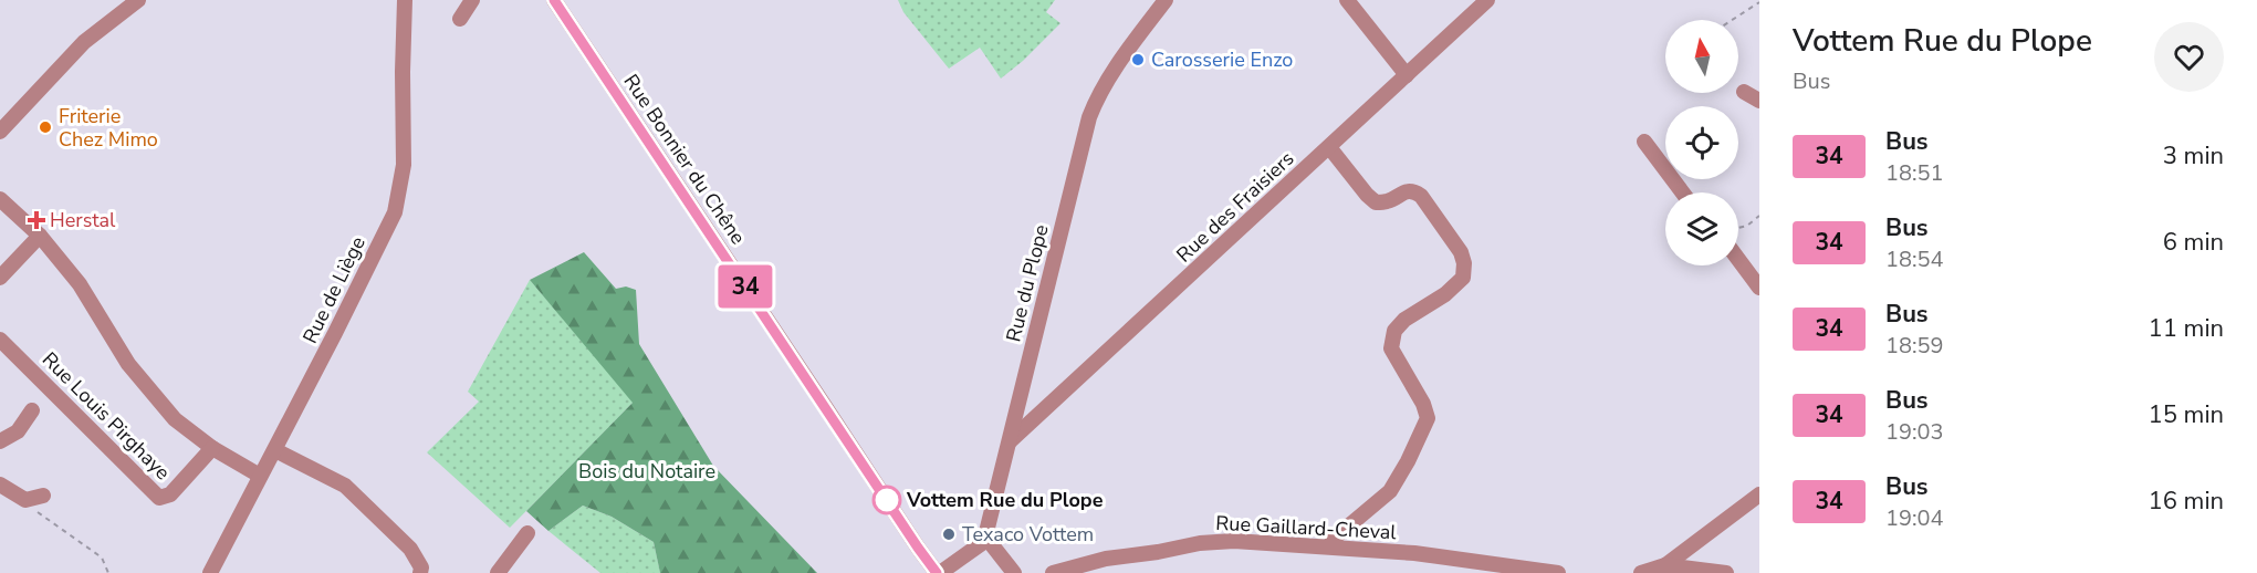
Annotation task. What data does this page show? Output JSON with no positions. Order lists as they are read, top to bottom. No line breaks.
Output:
{"streets":{"street":["Rue Bonnier du Chêne","Rue des Fraisiers","Rue du Plope","Rue de Liège","Rue Louis Pirghaye","Rue Gaillard-Cheval"]},"crossings":[["Rue des Fraisiers","Rue du Plope"]],"parks":["Bois du Notaire"],"places":{"other":["Carosserie Enzo","Friterie Chez Mimo","Vottem Rue du Plope","Texaco Vottem"],"health":["Herstal"]},"lines":["bus line 34"],"north":"top","page":{"on_map":"34","heading":["Vottem Rue du Plope","Bus"],"list":[{"mark":"34","name":"Bus","note":"18:51","value":"3 min"},{"mark":"34","name":"Bus","note":"18:54","value":"6 min"},{"mark":"34","name":"Bus","note":"18:59","value":"11 min"},{"mark":"34","name":"Bus","note":"19:03","value":"15 min"},{"mark":"34","name":"Bus","note":"19:04","value":"16 min"}]}}
